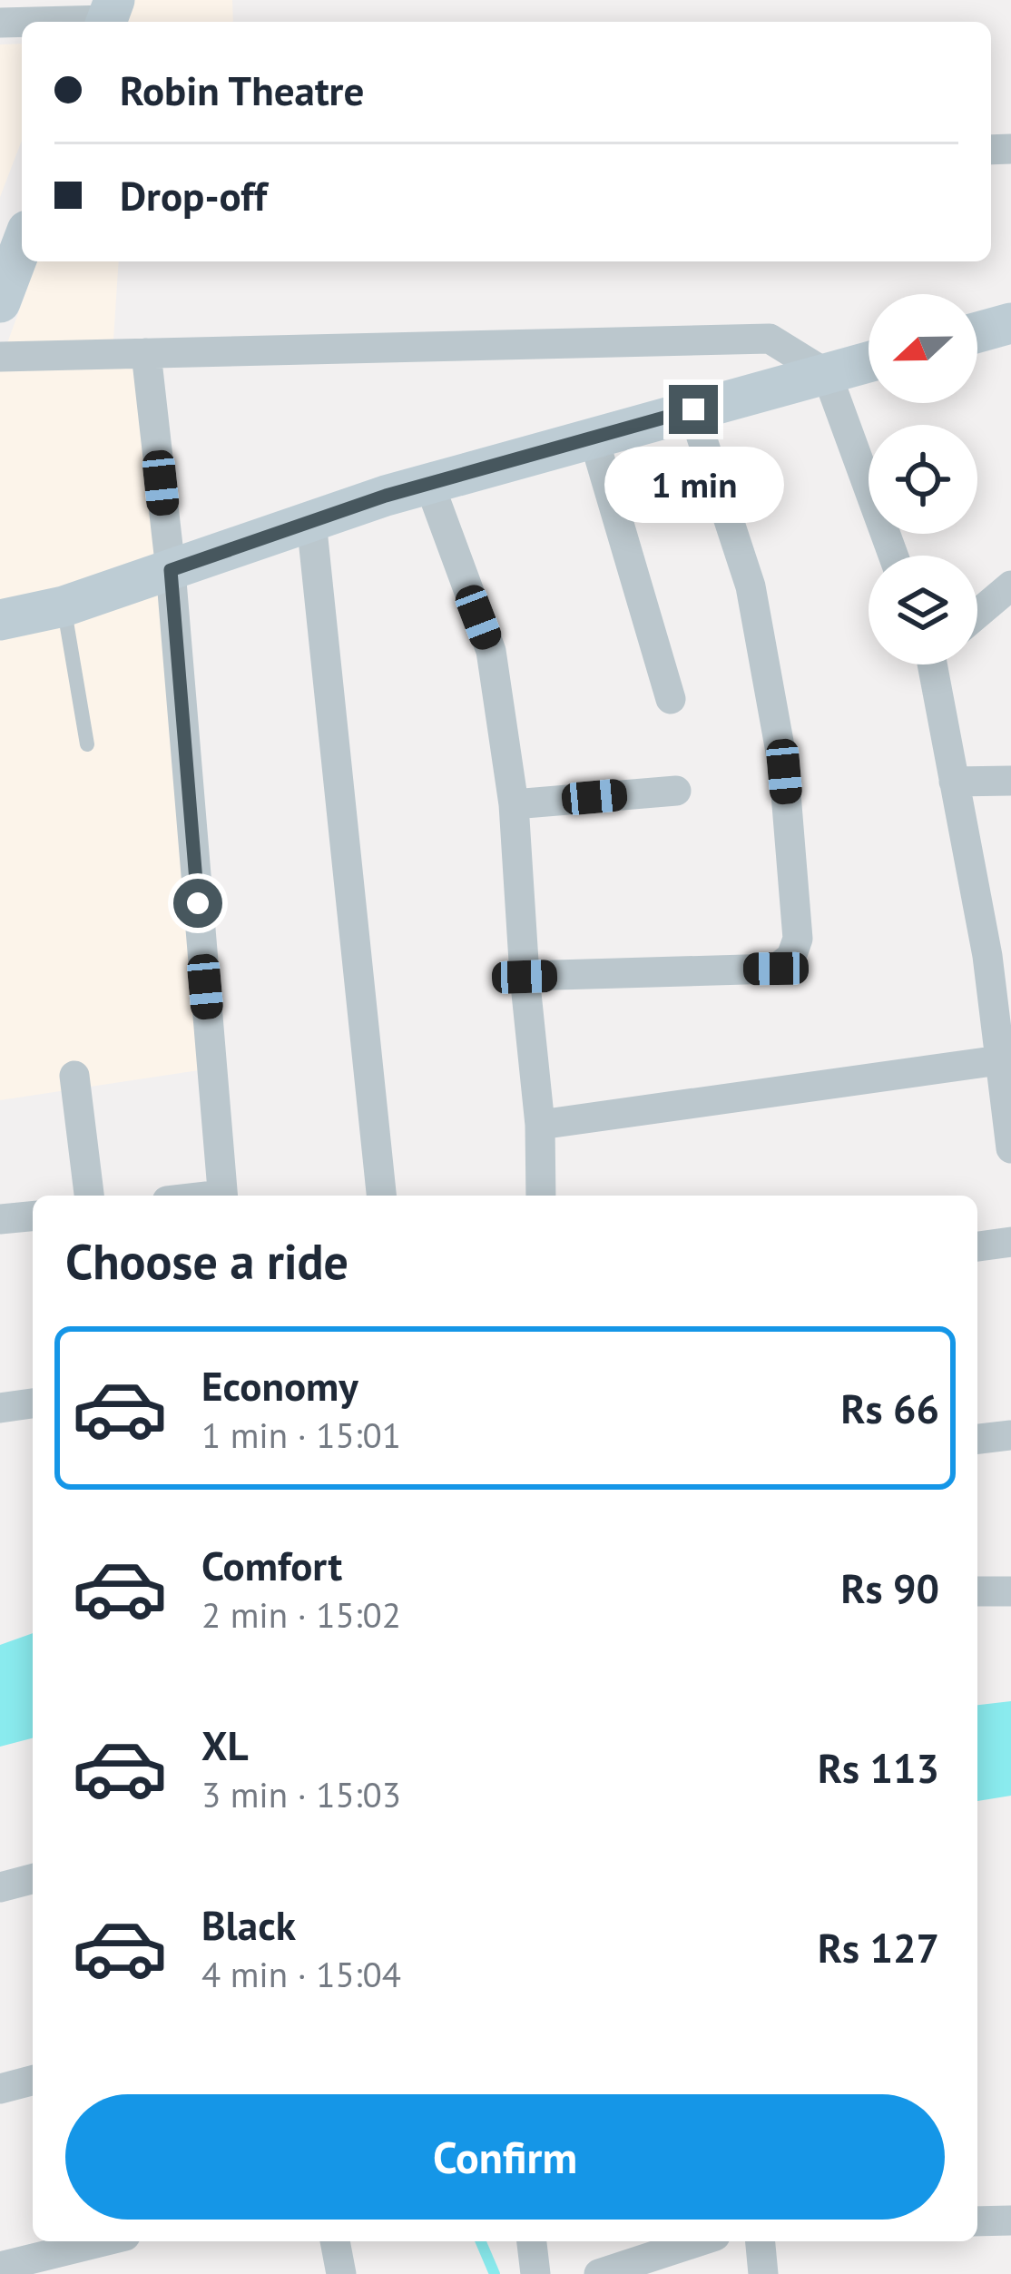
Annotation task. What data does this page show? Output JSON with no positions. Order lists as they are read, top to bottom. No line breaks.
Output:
{"north":"left","page":{"banner":["Robin Theatre","Drop-off"],"bubble":"1 min","heading":"Choose a ride","list":[{"name":"Economy","note":"1 min · 15:01","value":"Rs 66"},{"name":"Comfort","note":"2 min · 15:02","value":"Rs 90"},{"name":"XL","note":"3 min · 15:03","value":"Rs 113"},{"name":"Black","note":"4 min · 15:04","value":"Rs 127"}],"buttons":"Confirm"}}
